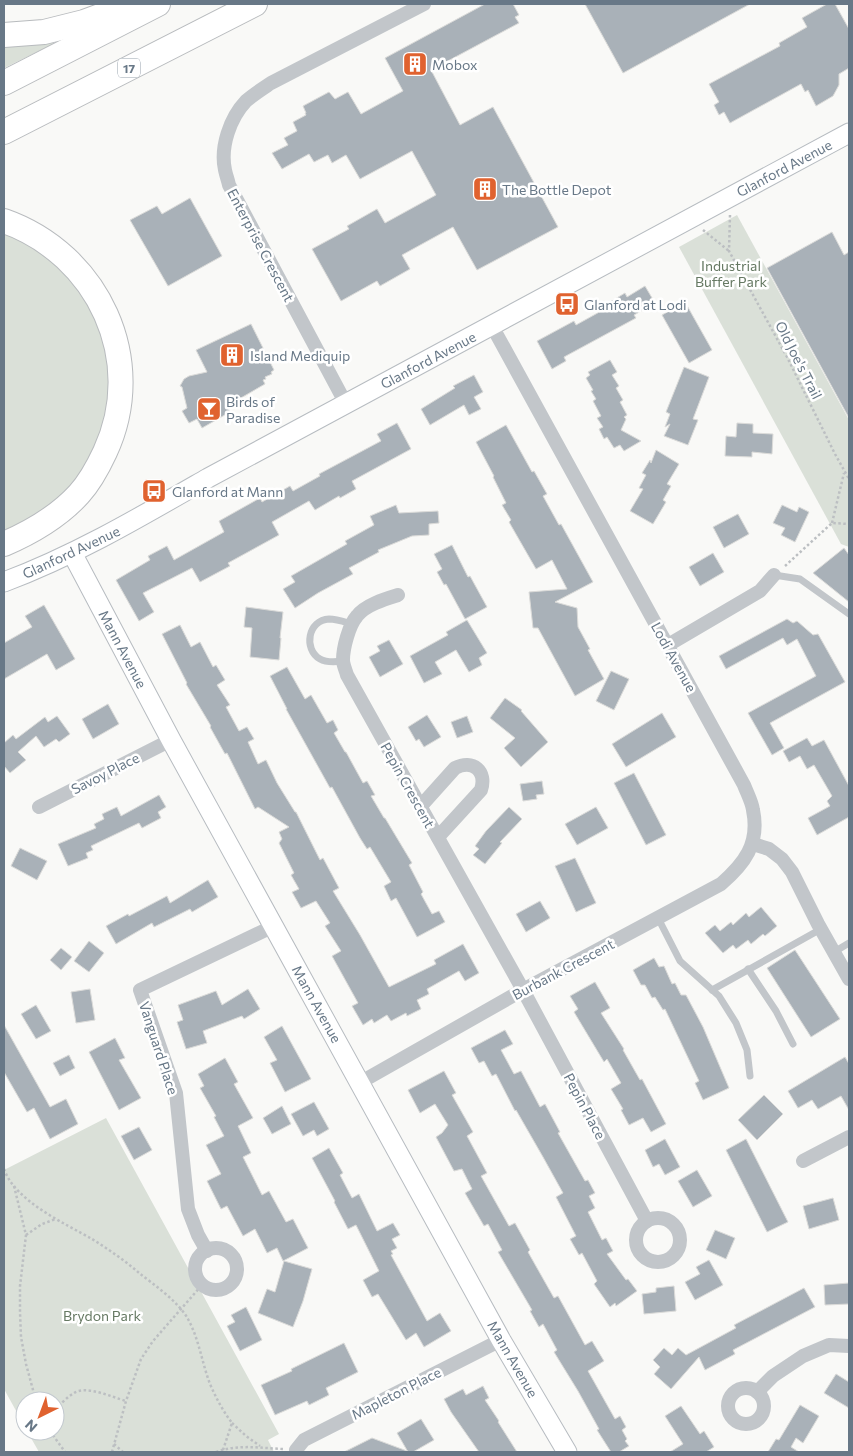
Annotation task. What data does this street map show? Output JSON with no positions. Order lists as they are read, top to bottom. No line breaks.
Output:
{"streets":{"highway":["17"],"main road":["Glanford Avenue","Mann Avenue"],"street":["Enterprise Crescent","Lodi Avenue","Savoy Place","Pepin Crescent","Burbank Crescent","Vanguard Place","Pepin Place","Mapleton Place"],"path":["Old Joe's Trail"]},"crossings":[["Glanford Avenue","Enterprise Crescent"],["Glanford Avenue","Old Joe's Trail"],["Glanford Avenue","Mann Avenue"],["Glanford Avenue","Lodi Avenue"],["Mann Avenue","Savoy Place"],["Mann Avenue","Burbank Crescent"],["Mann Avenue","Vanguard Place"],["Mann Avenue","Mapleton Place"],["Lodi Avenue","Burbank Crescent"],["Pepin Crescent","Burbank Crescent"],["Pepin Crescent","Pepin Place"],["Burbank Crescent","Pepin Place"]],"parks":["Industrial Buffer Park","Brydon Park"],"places":{"building":["Mobox","The Bottle Depot","Island Mediquip"],"bus stop":["Glanford at Lodi","Glanford at Mann"],"bar":["Birds of Paradise"]},"north":"bottom left"}
